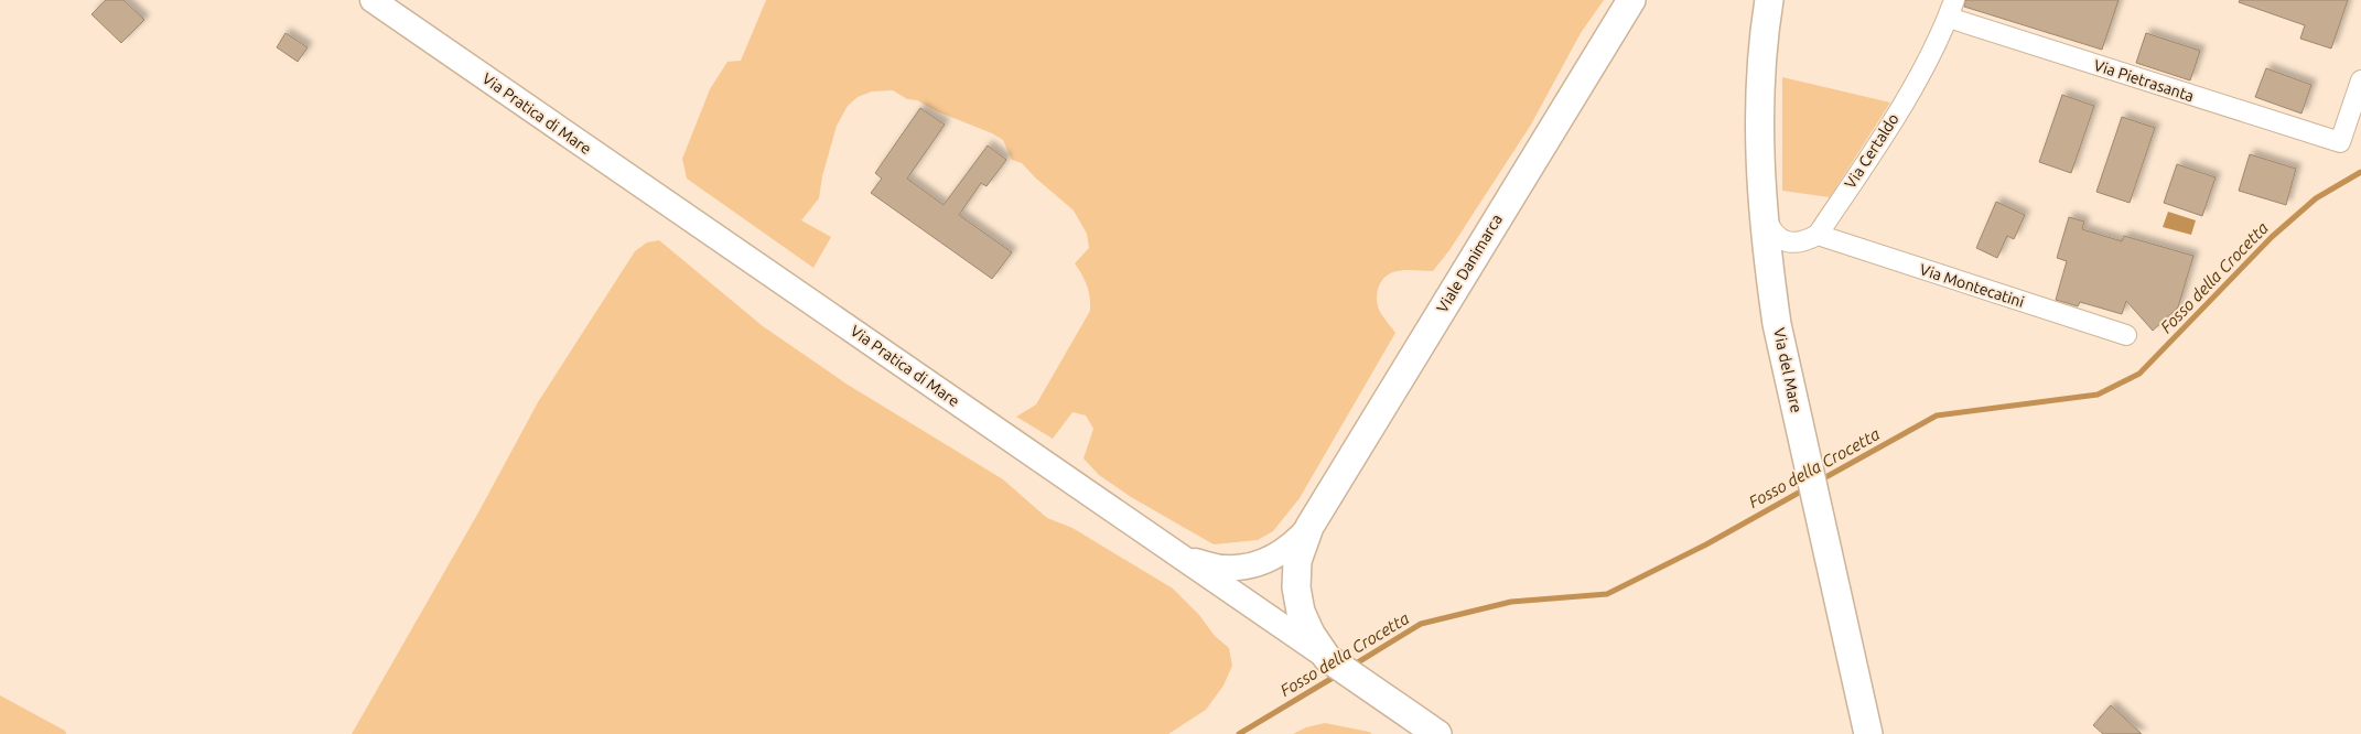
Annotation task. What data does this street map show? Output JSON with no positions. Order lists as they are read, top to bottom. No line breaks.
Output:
{"streets":{"main road":["Via Pratica di Mare","Viale Danimarca","Via del Mare"],"street":["Via Pietrasanta","Via Certaldo","Via Montecatini"]},"crossings":[["Via Pietrasanta","Via Certaldo"],["Via Pratica di Mare","Viale Danimarca"],["Via Certaldo","Via Montecatini"]],"water":["Fosso della Crocetta"]}
